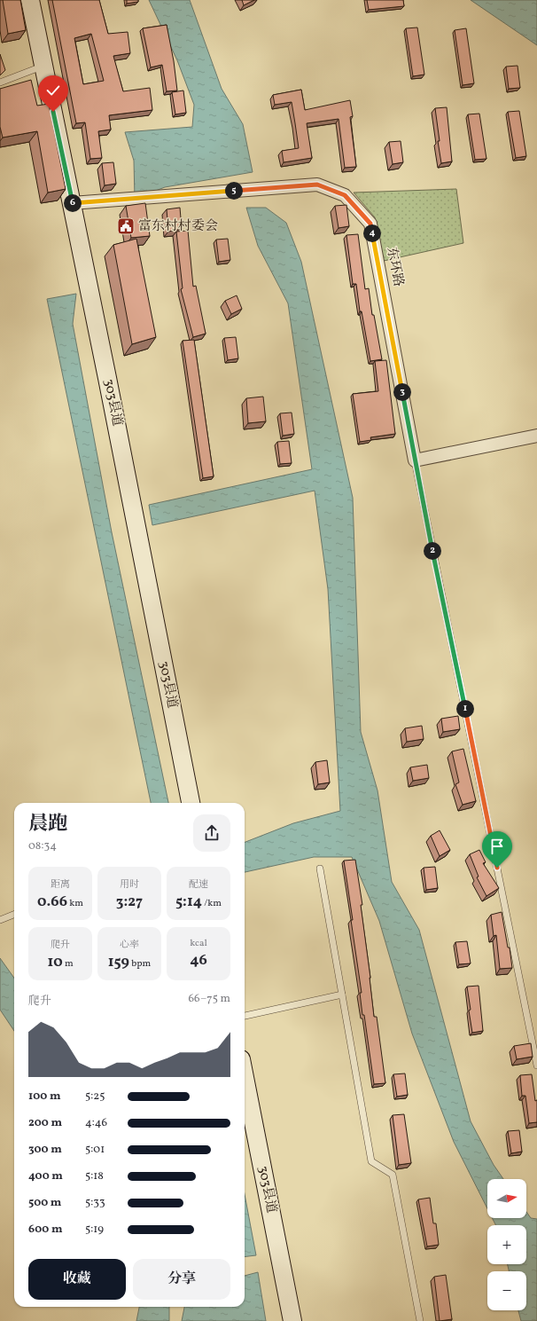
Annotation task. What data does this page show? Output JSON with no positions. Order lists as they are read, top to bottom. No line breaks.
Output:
{"streets":{"main road":["303县道"],"street":["东环路"]},"crossings":[["东环路","303县道"]],"places":{"public building":["富东村村委会"]},"north":"right","page":{"pins":["5","6","4","3","2","1"],"heading":["晨跑","08:34"],"stats":[["距离","0.66 km"],["用时","3:27"],["配速","5:14 /km"],["爬升","10 m"],["心率","159 bpm"],["kcal","46"]],"chart":["爬升","66–75 m"],"list":[{"name":"100 m","note":"5:25"},{"name":"200 m","note":"4:46"},{"name":"300 m","note":"5:01"},{"name":"400 m","note":"5:18"},{"name":"500 m","note":"5:33"},{"name":"600 m","note":"5:19"}],"map_buttons":["+","−"],"buttons":["收藏","分享"]}}
